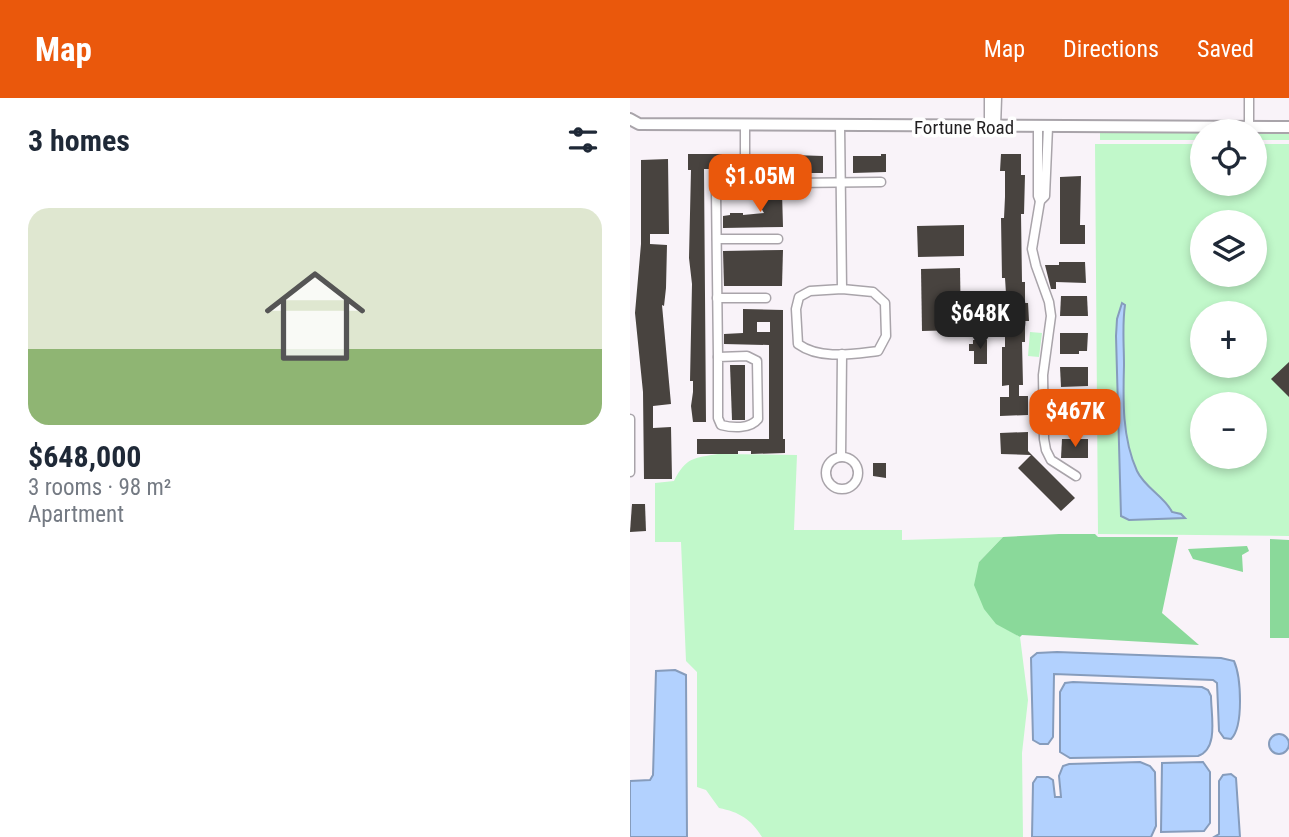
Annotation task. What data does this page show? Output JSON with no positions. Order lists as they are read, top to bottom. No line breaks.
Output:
{"streets":{"street":["Fortune Road"]},"page":{"header":"Map","nav":["Map","Directions","Saved"],"heading":"3 homes","map_buttons":["+","−"],"price":["$1.05M","$648K","$467K"],"list":[{"name":"$648,000","note":"3 rooms · 98 m² · Apartment"}]}}
